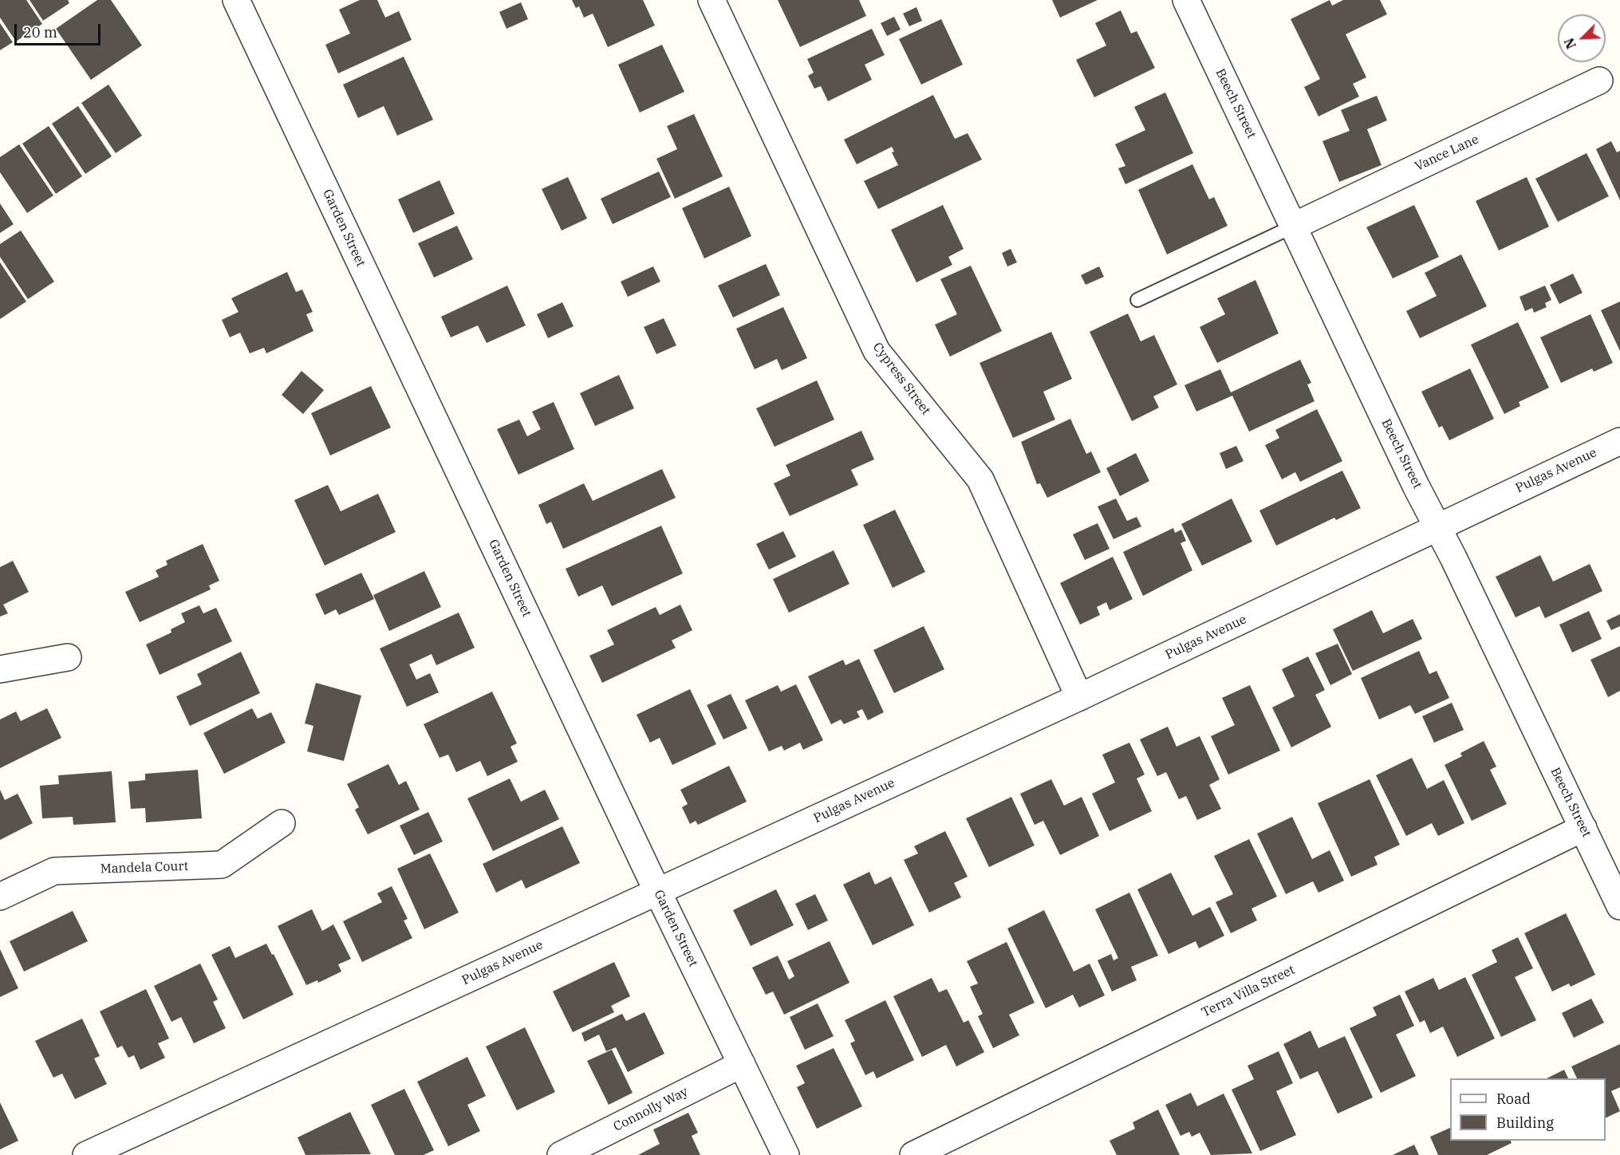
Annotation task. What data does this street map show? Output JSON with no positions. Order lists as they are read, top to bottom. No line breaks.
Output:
{"streets":{"street":["Beech Street","Vance Lane","Garden Street","Cypress Street","Pulgas Avenue","Mandela Court","Terra Villa Street","Connolly Way"]},"crossings":[["Beech Street","Vance Lane"],["Beech Street","Pulgas Avenue"],["Beech Street","Terra Villa Street"],["Garden Street","Pulgas Avenue"],["Garden Street","Connolly Way"],["Cypress Street","Pulgas Avenue"]],"legend":["Road","Building"],"scale_bar":"20 m","north":"bottom left"}
